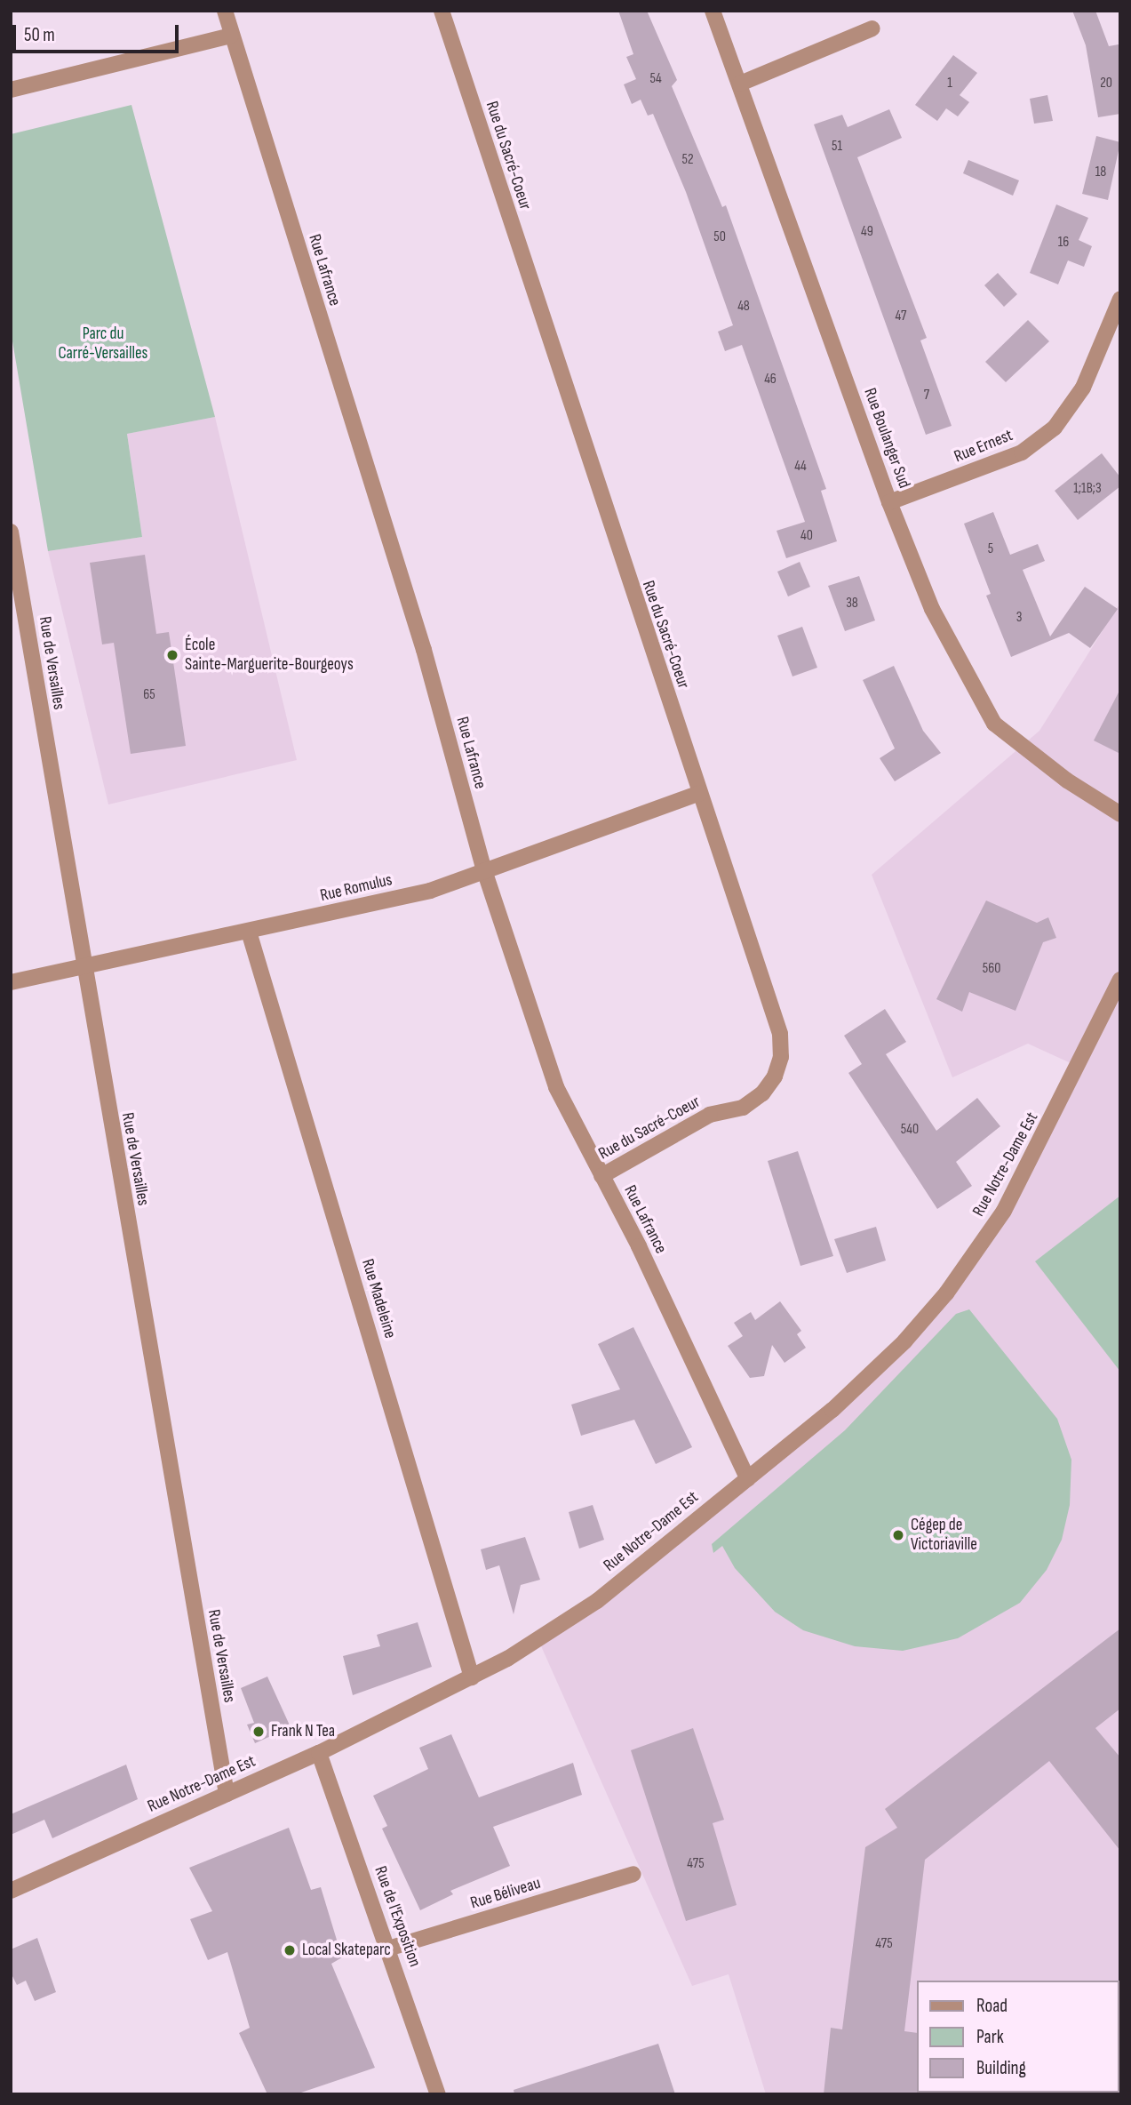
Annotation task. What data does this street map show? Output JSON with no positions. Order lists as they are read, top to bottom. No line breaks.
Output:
{"streets":{"street":["Rue du Sacré-Coeur","Rue Lafrance","Rue Boulanger Sud","Rue Ernest","Rue de Versailles","Rue Romulus","Rue Notre-Dame Est","Rue Madeleine","Rue Béliveau","Rue de l'Exposition"]},"crossings":[["Rue du Sacré-Coeur","Rue Lafrance"],["Rue du Sacré-Coeur","Rue Romulus"],["Rue Lafrance","Rue Romulus"],["Rue Lafrance","Rue Notre-Dame Est"],["Rue Boulanger Sud","Rue Ernest"],["Rue de Versailles","Rue Romulus"],["Rue de Versailles","Rue Notre-Dame Est"],["Rue Romulus","Rue Madeleine"],["Rue Notre-Dame Est","Rue Madeleine"],["Rue Notre-Dame Est","Rue de l'Exposition"],["Rue Béliveau","Rue de l'Exposition"]],"parks":["Parc du Carré-Versailles"],"places":["École Sainte-Marguerite-Bourgeoys","Cégep de Victoriaville","Frank N Tea","Local Skateparc"],"house_numbers":["54","1","20","51","52","18","49","50","16","48","47","46","7","44","1;1B;3","40","5","38","3","65","560","540","475","475"],"legend":["Road","Park","Building"],"scale_bar":"50 m"}
